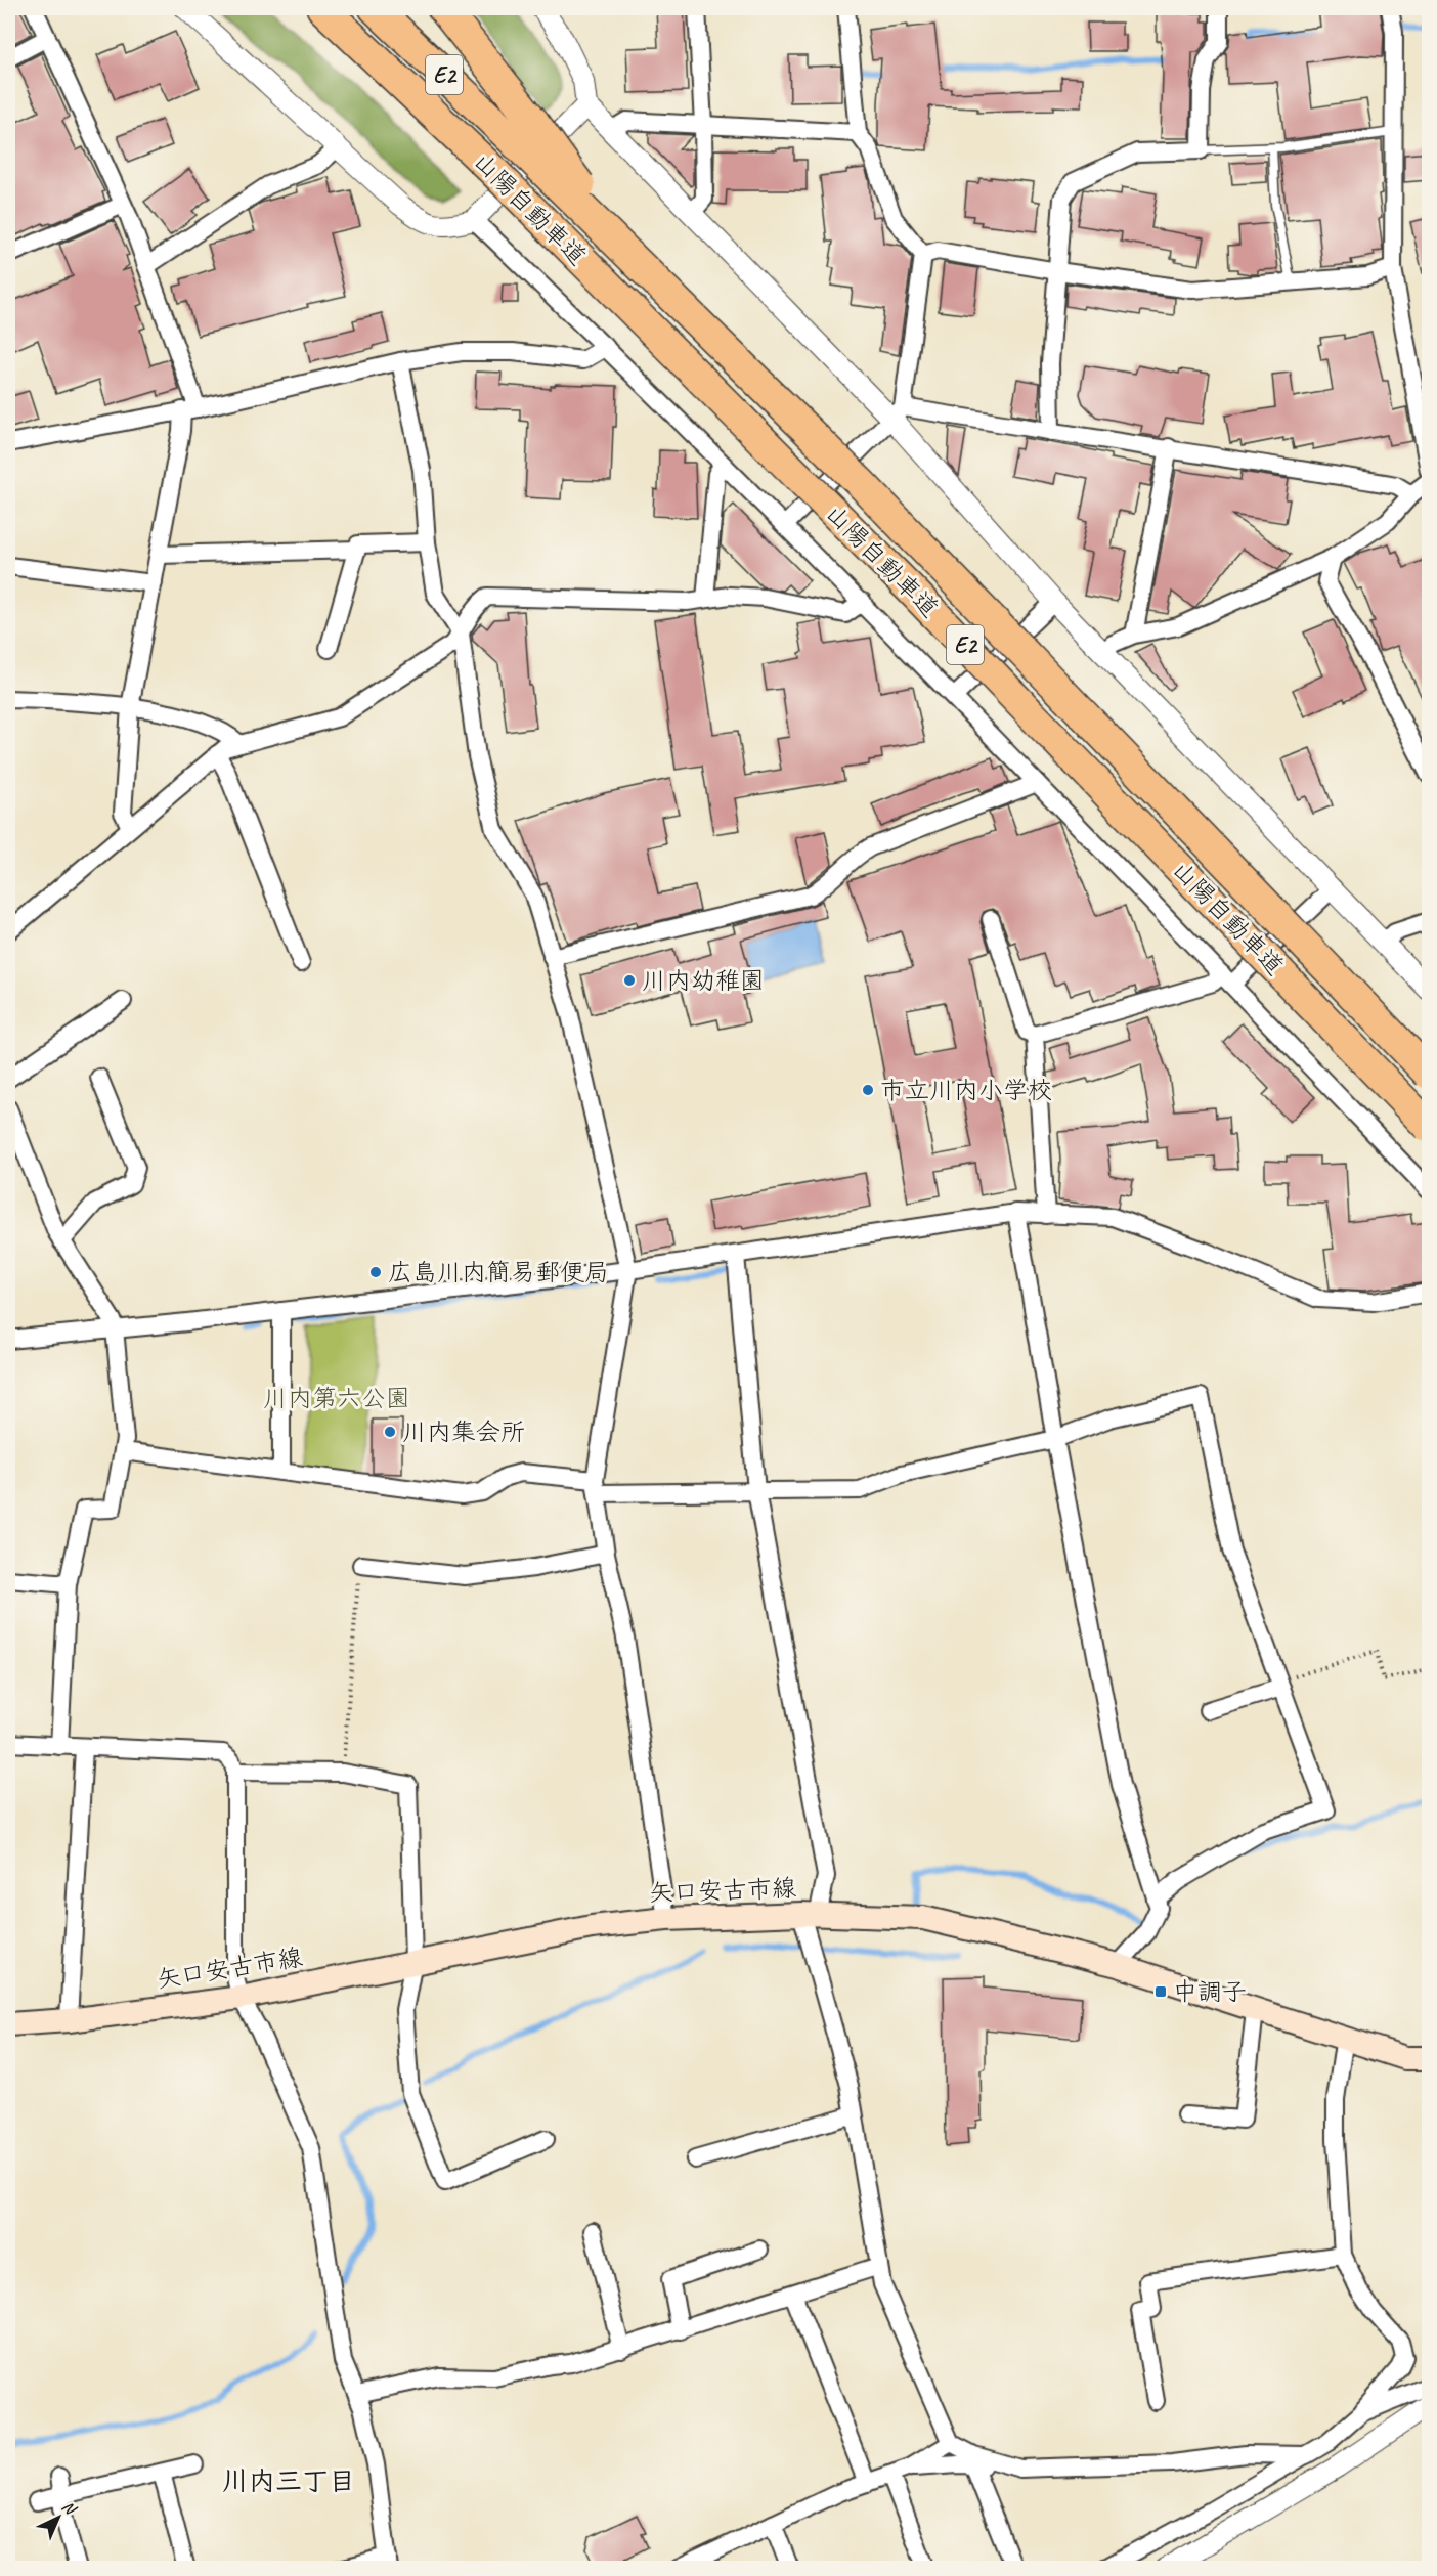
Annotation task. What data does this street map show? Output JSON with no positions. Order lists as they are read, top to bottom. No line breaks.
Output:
{"streets":{"highway":["E2","山陽自動車道"],"main road":["矢口安古市線"]},"districts":["川内三丁目"],"parks":["川内第六公園"],"places":{"other":["川内幼稚園","市立川内小学校","広島川内簡易郵便局","川内集会所"],"transit":["中調子"]},"north":"top right"}
